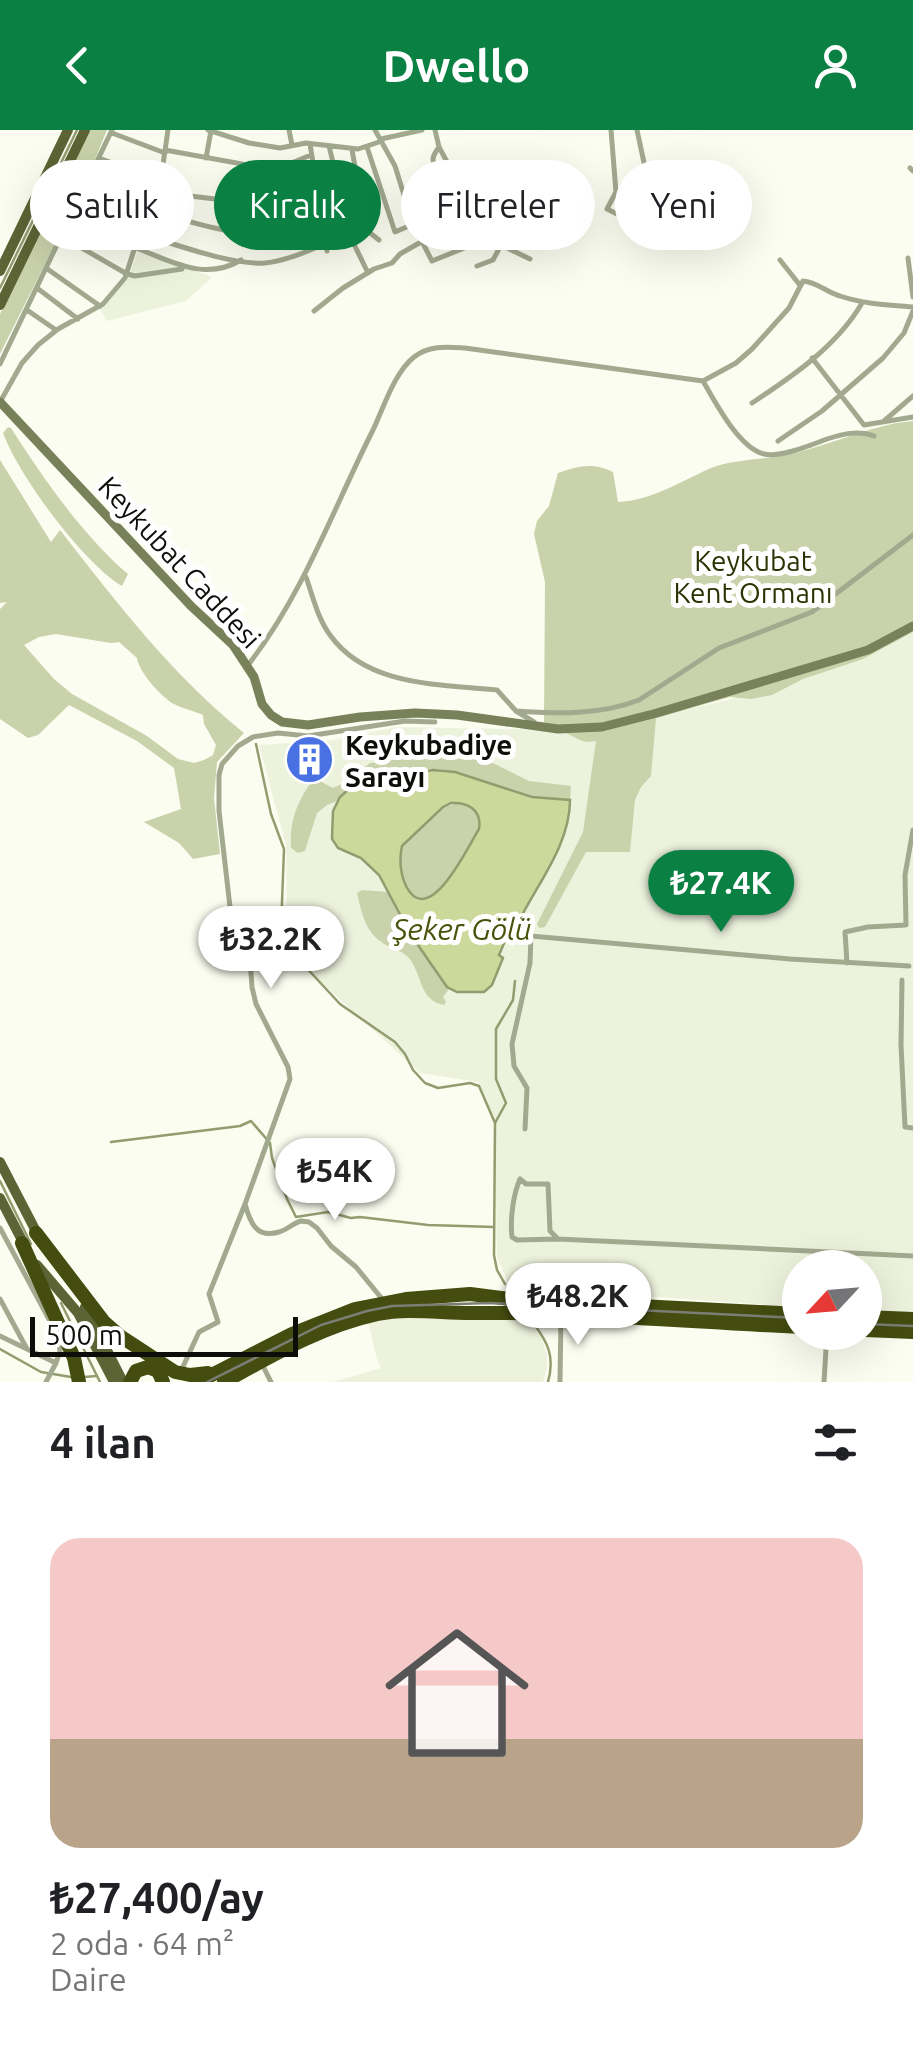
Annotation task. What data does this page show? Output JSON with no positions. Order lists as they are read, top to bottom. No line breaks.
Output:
{"streets":{"street":["Keykubat Caddesi"]},"water":["Şeker Gölü"],"parks":["Keykubat Kent Ormanı"],"places":{"building":["Keykubadiye Sarayı"]},"scale_bar":"500 m","north":"bottom left","page":{"header":"Dwello","chip":["Satılık","Kiralık","Filtreler","Yeni"],"price":["₺27.4K","₺32.2K","₺54K","₺48.2K"],"scale":"500 m","heading":"4 ilan","list":[{"name":"₺27,400/ay","note":"2 oda · 64 m² · Daire"}]}}
